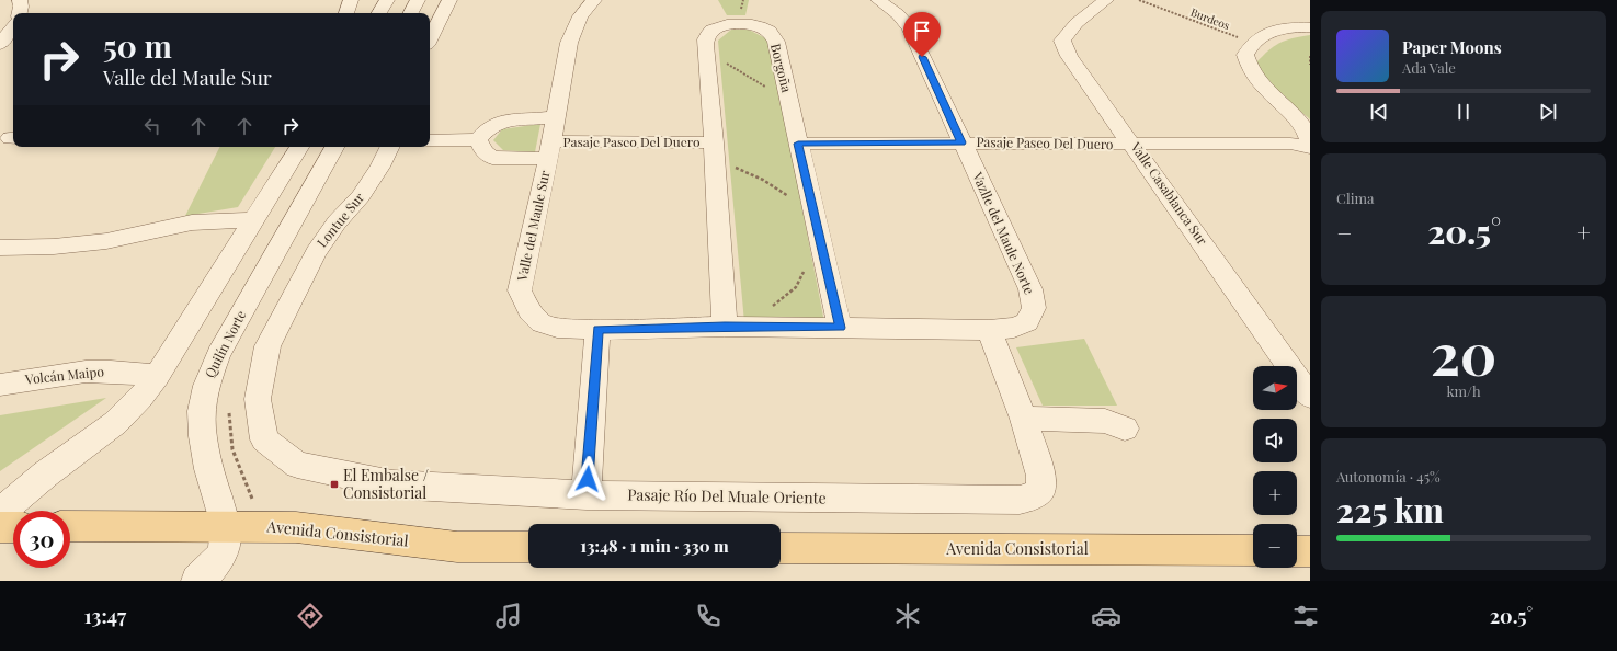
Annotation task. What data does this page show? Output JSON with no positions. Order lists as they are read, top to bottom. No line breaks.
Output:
{"streets":{"main road":["Avenida Consistorial"],"street":["Borgoña","Pasaje Paseo Del Duero","Valle Casablanca Sur","Lontue Sur","Valle del Maule Sur","Vazlle del Maule Norte","Quilín Norte","Volcán Maipo","Pasaje Río Del Muale Oriente"],"path":["Burdeos"]},"crossings":[["Borgoña","Pasaje Paseo Del Duero"],["Borgoña","Vazlle del Maule Norte"],["Pasaje Paseo Del Duero","Valle Casablanca Sur"],["Pasaje Paseo Del Duero","Valle del Maule Sur"],["Pasaje Paseo Del Duero","Vazlle del Maule Norte"],["Lontue Sur","Pasaje Río Del Muale Oriente"],["Valle del Maule Sur","Vazlle del Maule Norte"],["Quilín Norte","Avenida Consistorial"]],"places":{"transit":["El Embalse / Consistorial"]},"north":"right","page":{"turn":["50 m","Valle del Maule Sur"],"song":["Paper Moons","Ada Vale"],"tile":["Clima",["20","km/h"],["Autonomía · 45%","225 km"]],"heat":["−","20.5°","+"],"map_buttons":["+","−"],"limit":"30","trip":"13:48 · 1 min · 330 m","tabs":["13:47","20.5°"]}}
